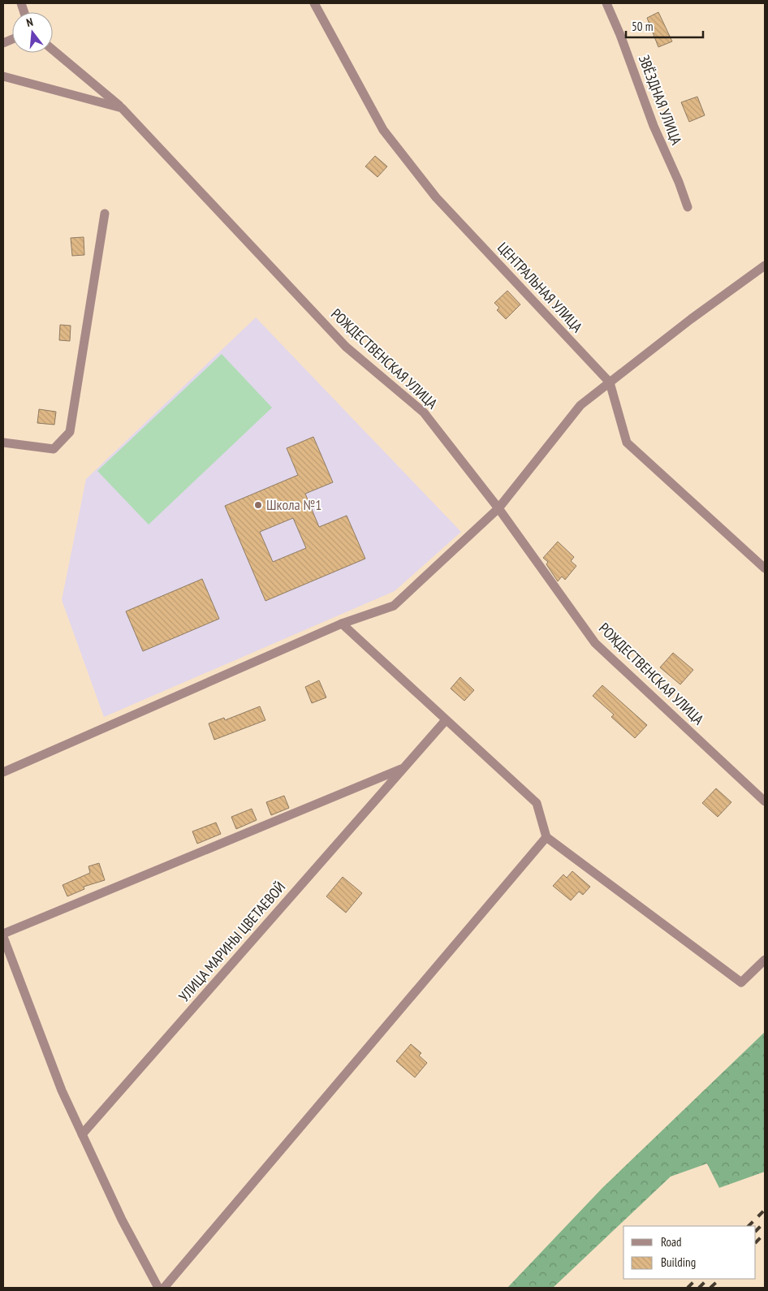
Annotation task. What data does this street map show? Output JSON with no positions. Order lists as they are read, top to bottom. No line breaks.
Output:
{"streets":{"street":["ЗВЁЗДНАЯ УЛИЦА","ЦЕНТРАЛЬНАЯ УЛИЦА","РОЖДЕСТВЕНСКАЯ УЛИЦА","УЛИЦА МАРИНЫ ЦВЕТАЕВОЙ"]},"places":["Школа №1"],"legend":["Road","Building"],"scale_bar":"50 m","north":"top"}
